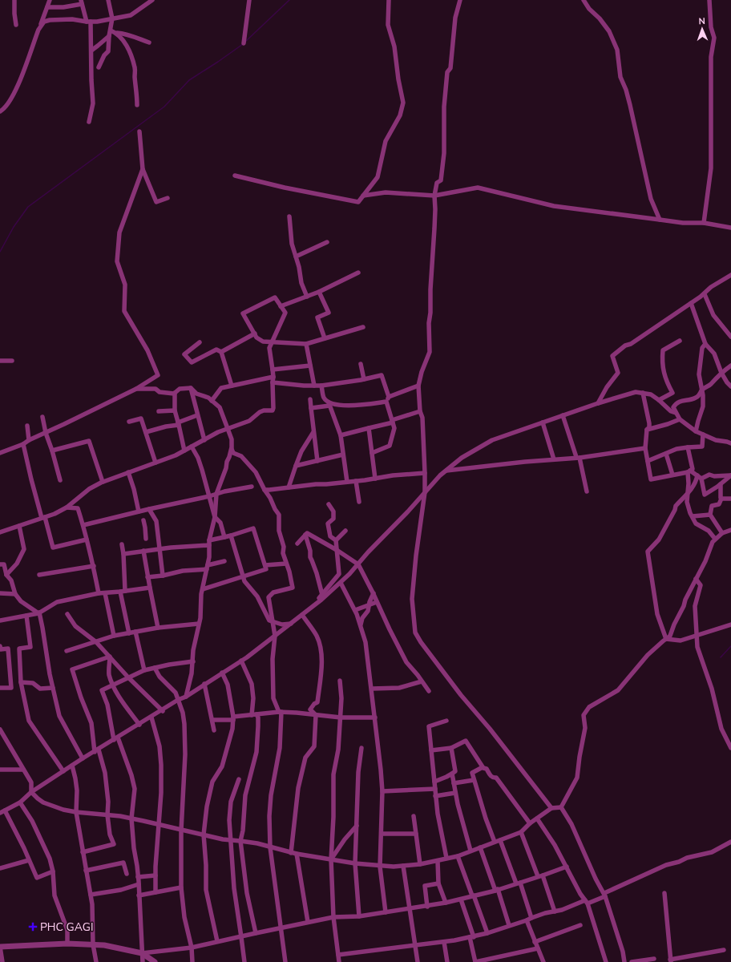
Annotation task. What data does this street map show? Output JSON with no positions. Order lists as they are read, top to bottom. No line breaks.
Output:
{"places":{"health":["PHC GAGI"]},"north":"top"}
